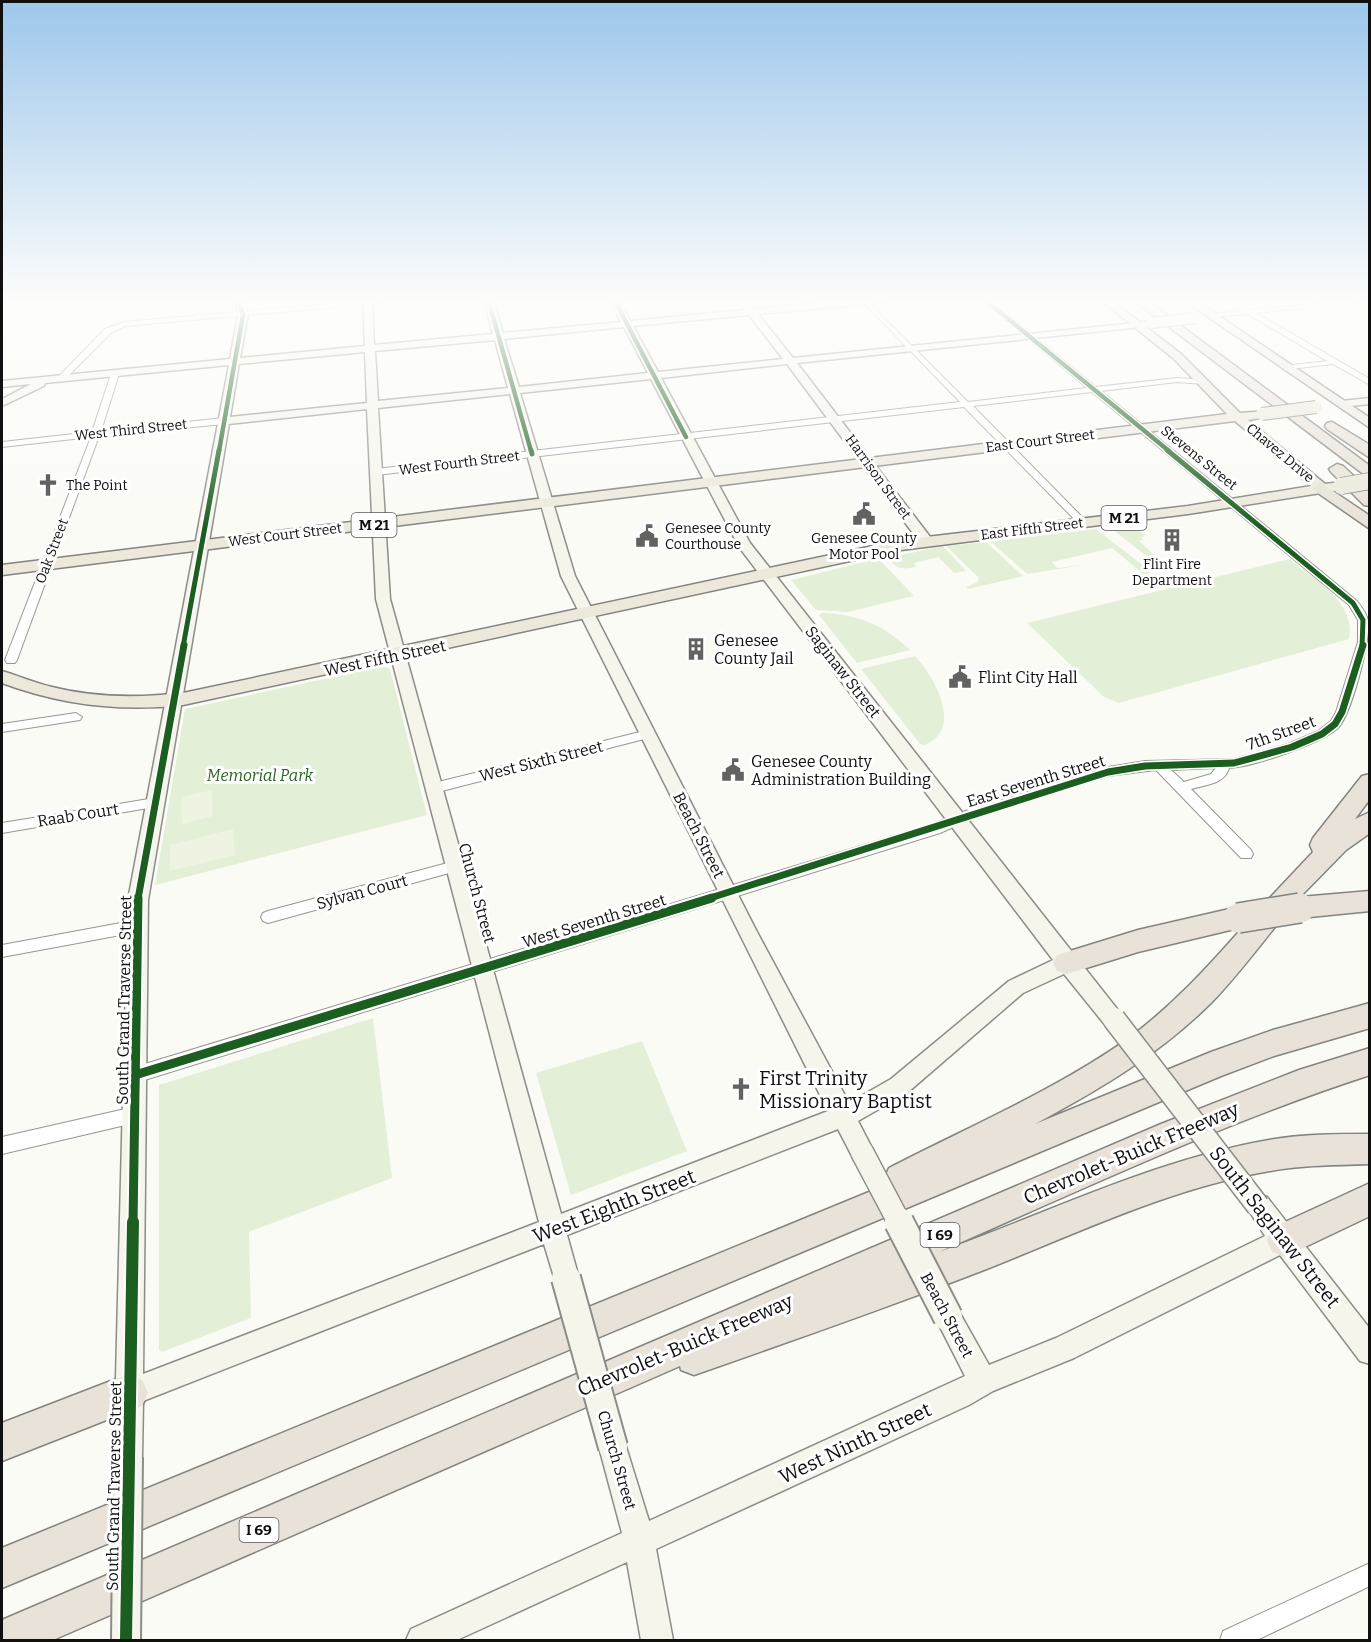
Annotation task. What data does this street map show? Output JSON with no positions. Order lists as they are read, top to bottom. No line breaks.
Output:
{"streets":{"highway":["Chevrolet-Buick Freeway","I 69"],"main road":["East Court Street","Chavez Drive","M 21","East Fifth Street","West Court Street","West Fifth Street"],"street":["West Third Street","Stevens Street","West Fourth Street","Harrison Street","Oak Street","Saginaw Street","7th Street","West Sixth Street","East Seventh Street","Raab Court","Beach Street","Sylvan Court","Church Street","West Seventh Street","South Grand Traverse Street","West Eighth Street","South Saginaw Street","West Ninth Street"]},"crossings":[["West Third Street","Oak Street"],["West Third Street","Beach Street"],["West Third Street","Church Street"],["West Third Street","South Grand Traverse Street"],["East Court Street","Chavez Drive"],["East Court Street","Stevens Street"],["East Court Street","Harrison Street"],["East Court Street","West Court Street"],["East Court Street","Saginaw Street"],["Chavez Drive","West Fourth Street"],["Chavez Drive","East Fifth Street"],["Stevens Street","West Fourth Street"],["Stevens Street","East Fifth Street"],["Stevens Street","7th Street"],["West Fourth Street","Harrison Street"],["West Fourth Street","Saginaw Street"],["West Fourth Street","Beach Street"],["West Fourth Street","Church Street"],["Harrison Street","East Fifth Street"],["East Fifth Street","West Fifth Street"],["East Fifth Street","Saginaw Street"],["West Court Street","Oak Street"],["West Court Street","Saginaw Street"],["West Court Street","Beach Street"],["West Court Street","Church Street"],["West Court Street","South Grand Traverse Street"],["West Fifth Street","Saginaw Street"],["West Fifth Street","Beach Street"],["West Fifth Street","Church Street"],["West Fifth Street","South Grand Traverse Street"],["Saginaw Street","East Seventh Street"],["Saginaw Street","West Seventh Street"],["Saginaw Street","West Eighth Street"],["Saginaw Street","South Saginaw Street"],["7th Street","East Seventh Street"],["West Sixth Street","Beach Street"],["West Sixth Street","Church Street"],["East Seventh Street","West Seventh Street"],["Raab Court","South Grand Traverse Street"],["Beach Street","West Seventh Street"],["Beach Street","West Eighth Street"],["Beach Street","West Ninth Street"],["Sylvan Court","Church Street"],["Church Street","West Seventh Street"],["Church Street","West Eighth Street"],["Church Street","West Ninth Street"],["West Seventh Street","South Grand Traverse Street"],["South Grand Traverse Street","West Eighth Street"],["South Saginaw Street","West Ninth Street"]],"parks":["Memorial Park"],"places":{"church":["The Point","First Trinity Missionary Baptist"],"public building":["Genesee County Motor Pool","Genesee County Courthouse","Flint City Hall","Genesee County Administration Building"],"building":["Flint Fire Department","Genesee County Jail"]}}
